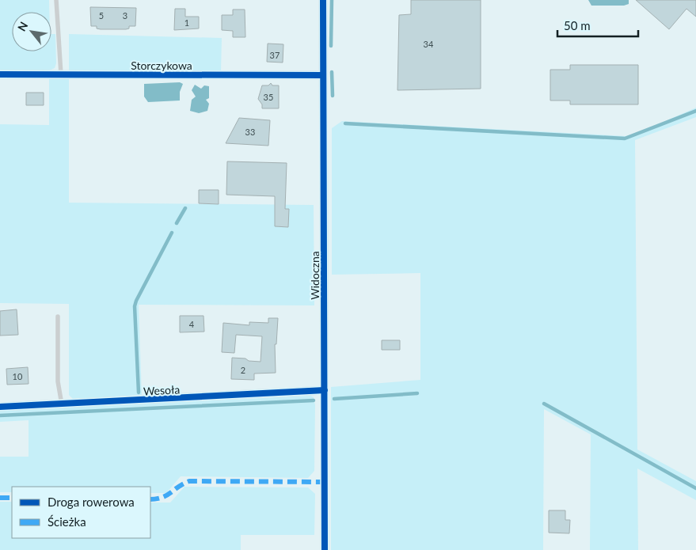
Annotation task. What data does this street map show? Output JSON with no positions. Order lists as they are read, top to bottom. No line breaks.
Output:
{"streets":{"street":["Storczykowa","Widoczna","Wesoła"]},"crossings":[["Storczykowa","Widoczna"],["Widoczna","Wesoła"]],"house_numbers":["5","3","1","34","37","35","33","4","2","10"],"legend":["Droga rowerowa","Ścieżka"],"scale_bar":"50 m","north":"top left"}
